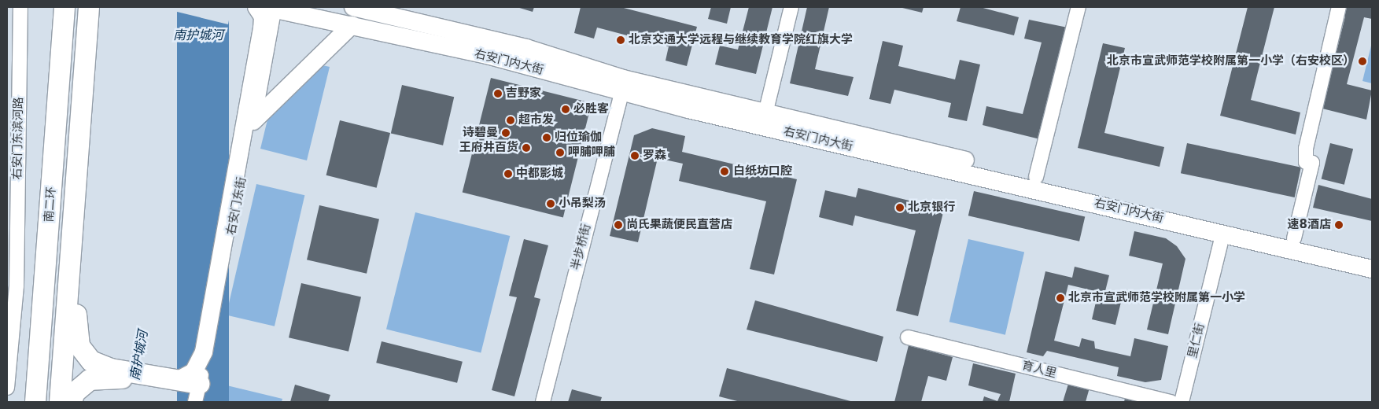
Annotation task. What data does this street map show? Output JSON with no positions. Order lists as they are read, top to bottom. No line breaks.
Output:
{"streets":{"highway":["南二环"],"main road":["右安门内大街"],"street":["右安门东滨河路","右安门东街","半步桥街","里仁街","育人里"]},"crossings":[["右安门内大街","右安门东街"],["右安门内大街","半步桥街"],["右安门内大街","里仁街"]],"water":["南护城河"],"places":["北京交通大学远程与继续教育学院红旗大学","北京市宣武师范学校附属第一小学（右安校区）","吉野家","必胜客","超市发","诗碧曼","归位瑜伽","王府井百货","呷脯呷脯","罗森","白纸坊口腔","中都影城","小吊梨汤","北京银行","尚氏果蔬便民直营店","速8酒店","北京市宣武师范学校附属第一小学"]}
